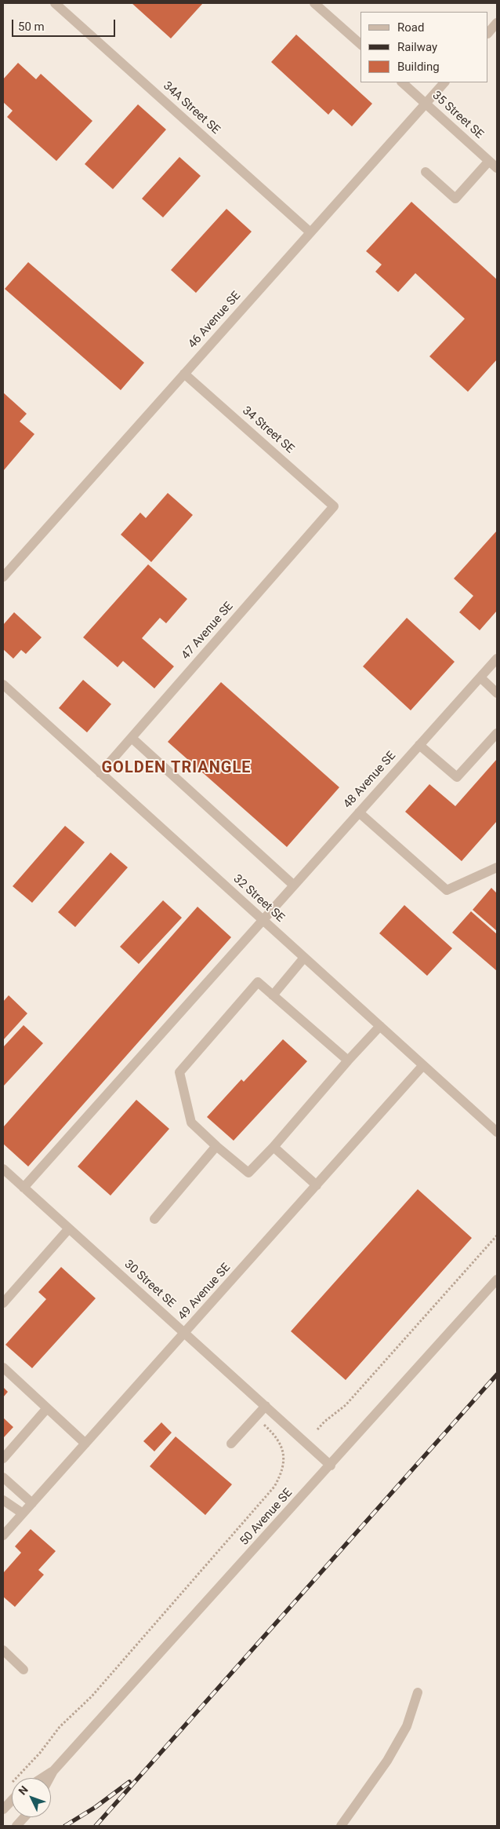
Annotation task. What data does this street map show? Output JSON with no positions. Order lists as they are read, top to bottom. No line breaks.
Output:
{"streets":{"street":["34A Street SE","35 Street SE","46 Avenue SE","34 Street SE","47 Avenue SE","48 Avenue SE","32 Street SE","30 Street SE","49 Avenue SE","50 Avenue SE"]},"crossings":[["34A Street SE","46 Avenue SE"],["35 Street SE","46 Avenue SE"],["46 Avenue SE","34 Street SE"],["34 Street SE","47 Avenue SE"],["47 Avenue SE","32 Street SE"],["48 Avenue SE","32 Street SE"],["48 Avenue SE","30 Street SE"],["32 Street SE","49 Avenue SE"],["30 Street SE","49 Avenue SE"],["30 Street SE","50 Avenue SE"]],"districts":["GOLDEN TRIANGLE"],"legend":["Road","Railway","Building"],"scale_bar":"50 m","north":"top left"}
